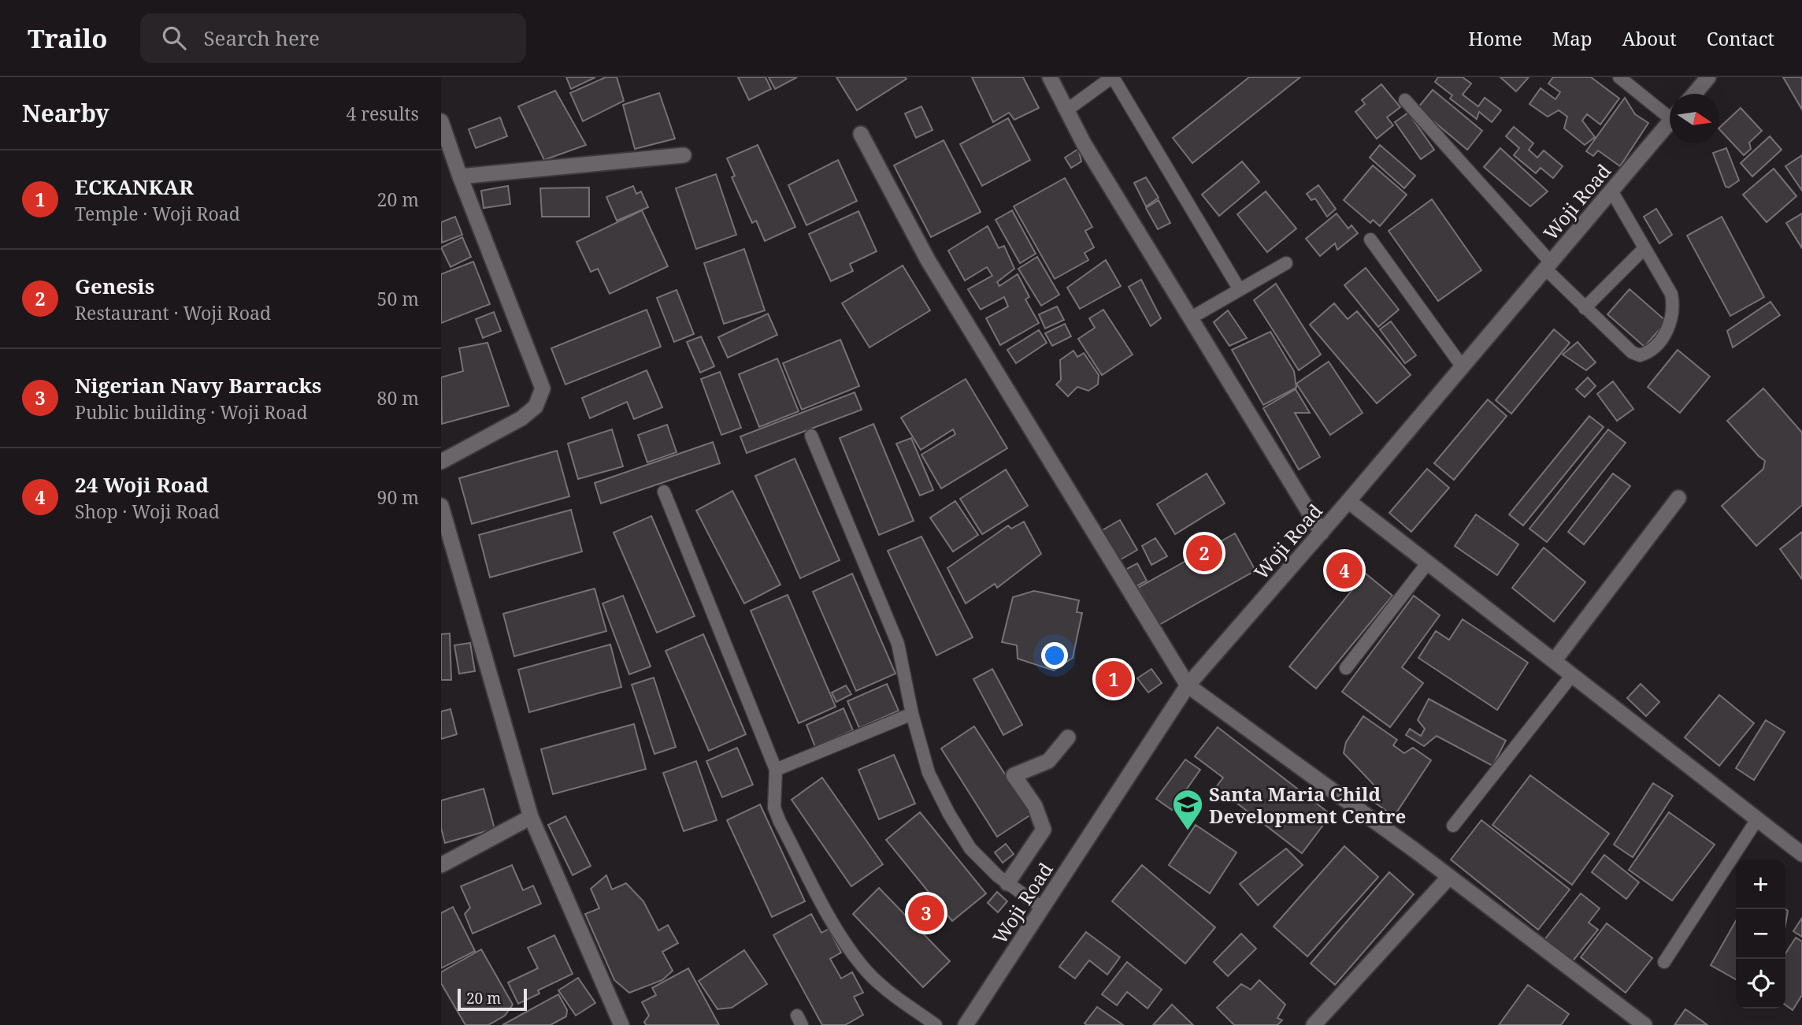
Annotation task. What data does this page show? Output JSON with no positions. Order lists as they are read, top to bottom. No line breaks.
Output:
{"streets":{"street":["Woji Road"]},"places":{"school or university":["Santa Maria Child Development Centre"]},"scale_bar":"20 m","north":"right","page":{"header":"Trailo","search":"Search here","nav":["Home","Map","About","Contact"],"heading":["Nearby","4 results"],"list":[{"mark":"1","name":"ECKANKAR","note":"Temple · Woji Road","value":"20 m"},{"mark":"2","name":"Genesis","note":"Restaurant · Woji Road","value":"50 m"},{"mark":"3","name":"Nigerian Navy Barracks","note":"Public building · Woji Road","value":"80 m"},{"mark":"4","name":"24 Woji Road","note":"Shop · Woji Road","value":"90 m"}],"pins":["2","4","1","3"],"map_buttons":["+","−"],"scale":"20 m"}}
